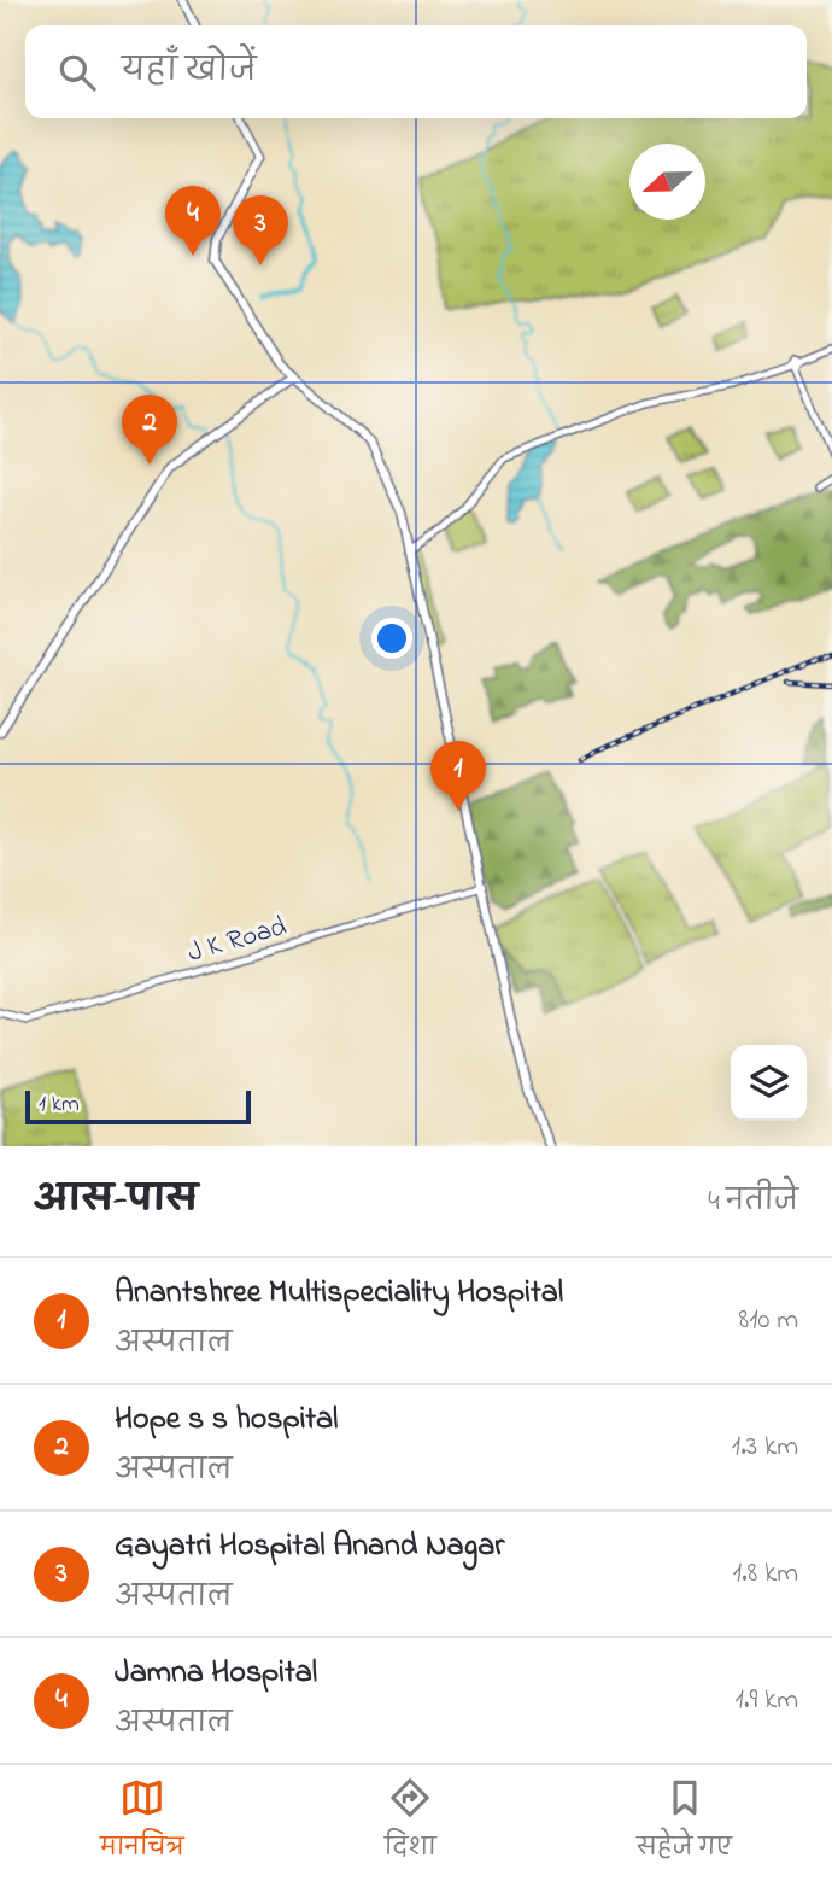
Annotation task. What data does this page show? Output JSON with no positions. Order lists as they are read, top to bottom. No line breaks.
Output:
{"streets":{"main road":["J K Road"]},"scale_bar":"1 km","north":"left","page":{"search":"यहाँ खोजें","pins":["4","3","2","1"],"scale":"1 km","heading":["आस-पास","4 नतीजे"],"list":[{"mark":"1","name":"Anantshree Multispeciality Hospital","note":"अस्पताल","value":"810 m"},{"mark":"2","name":"Hope s s hospital","note":"अस्पताल","value":"1.3 km"},{"mark":"3","name":"Gayatri Hospital Anand Nagar","note":"अस्पताल","value":"1.8 km"},{"mark":"4","name":"Jamna Hospital","note":"अस्पताल","value":"1.9 km"}],"nav":["मानचित्र","दिशा","सहेजे गए"]}}
